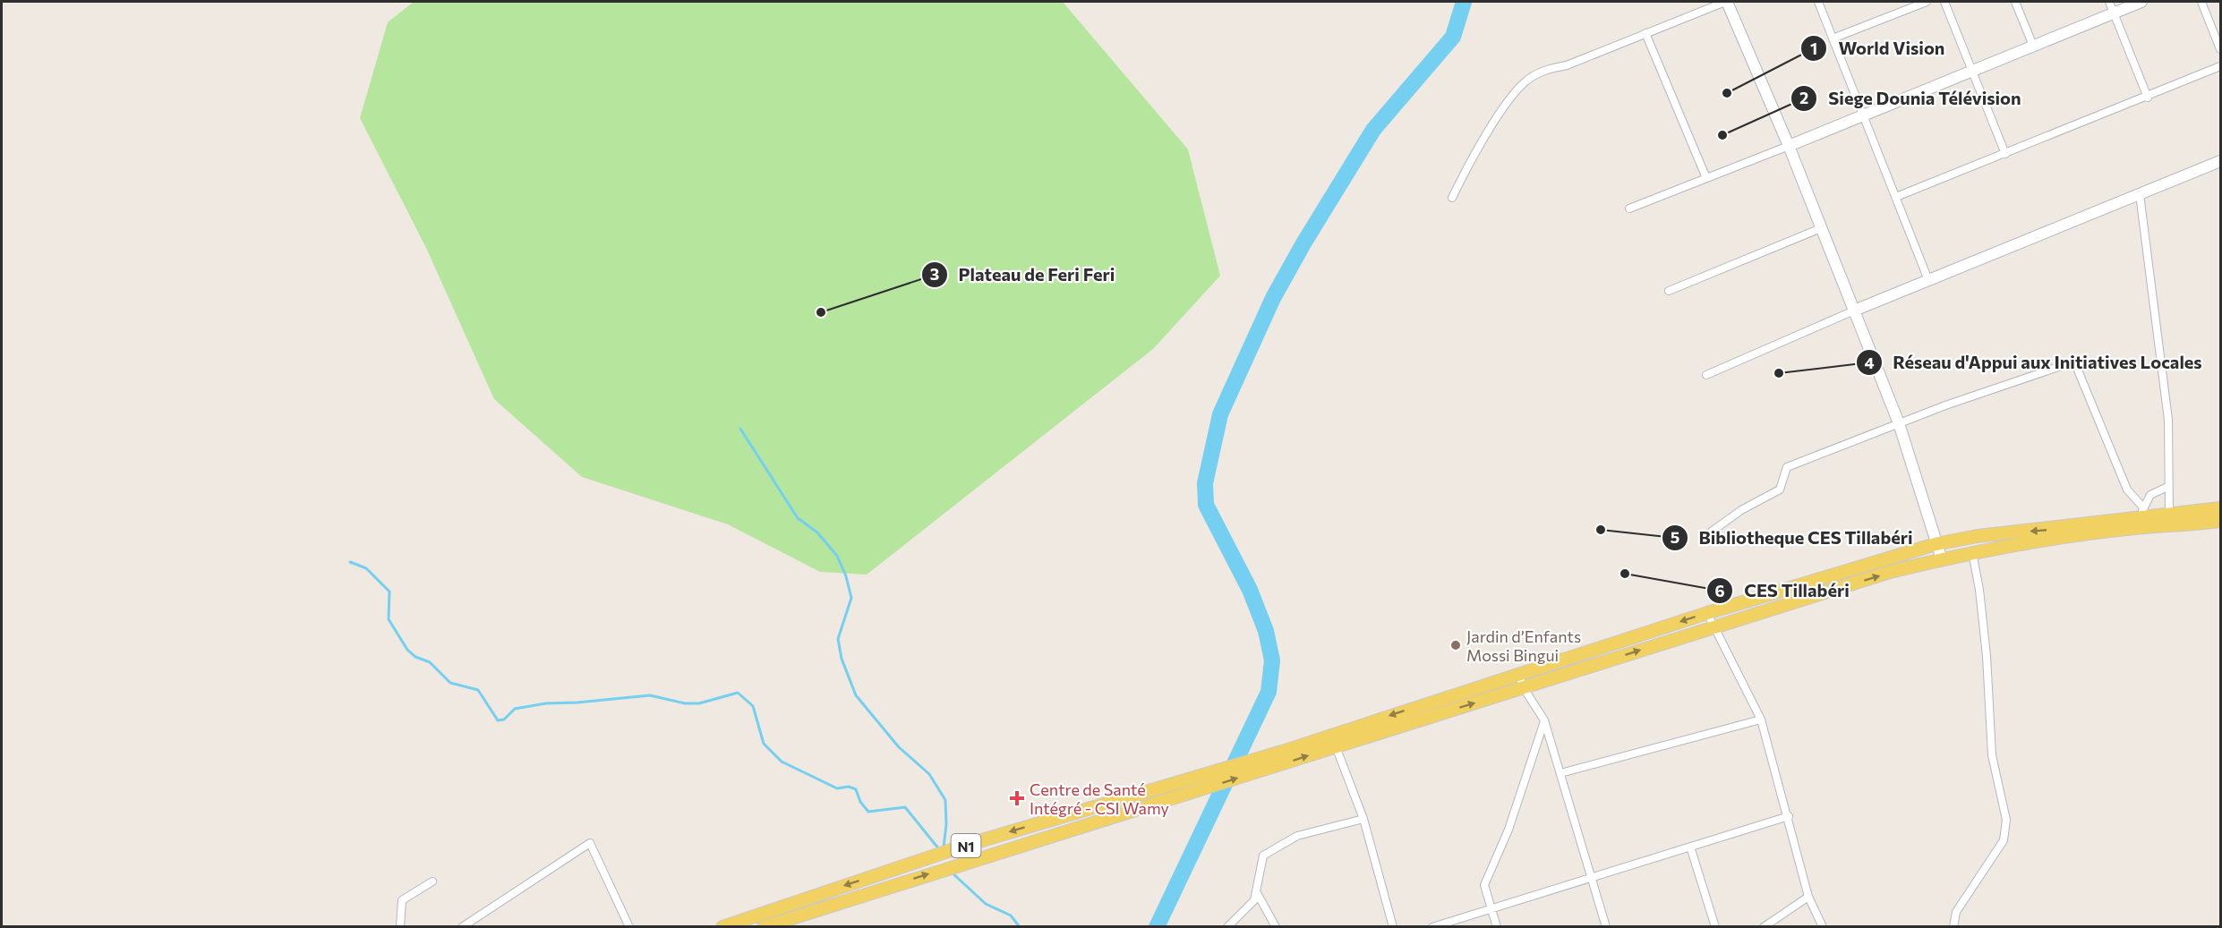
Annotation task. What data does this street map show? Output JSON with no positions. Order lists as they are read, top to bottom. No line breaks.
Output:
{"streets":{"main road":["N1"]},"places":{"other":["World Vision","Siege Dounia Télévision","Plateau de Feri Feri","Réseau d'Appui aux Initiatives Locales","Bibliotheque CES Tillabéri","CES Tillabéri","Jardin d’Enfants Mossi Bingui"],"health":["Centre de Santé Intégré - CSI Wamy"]}}
